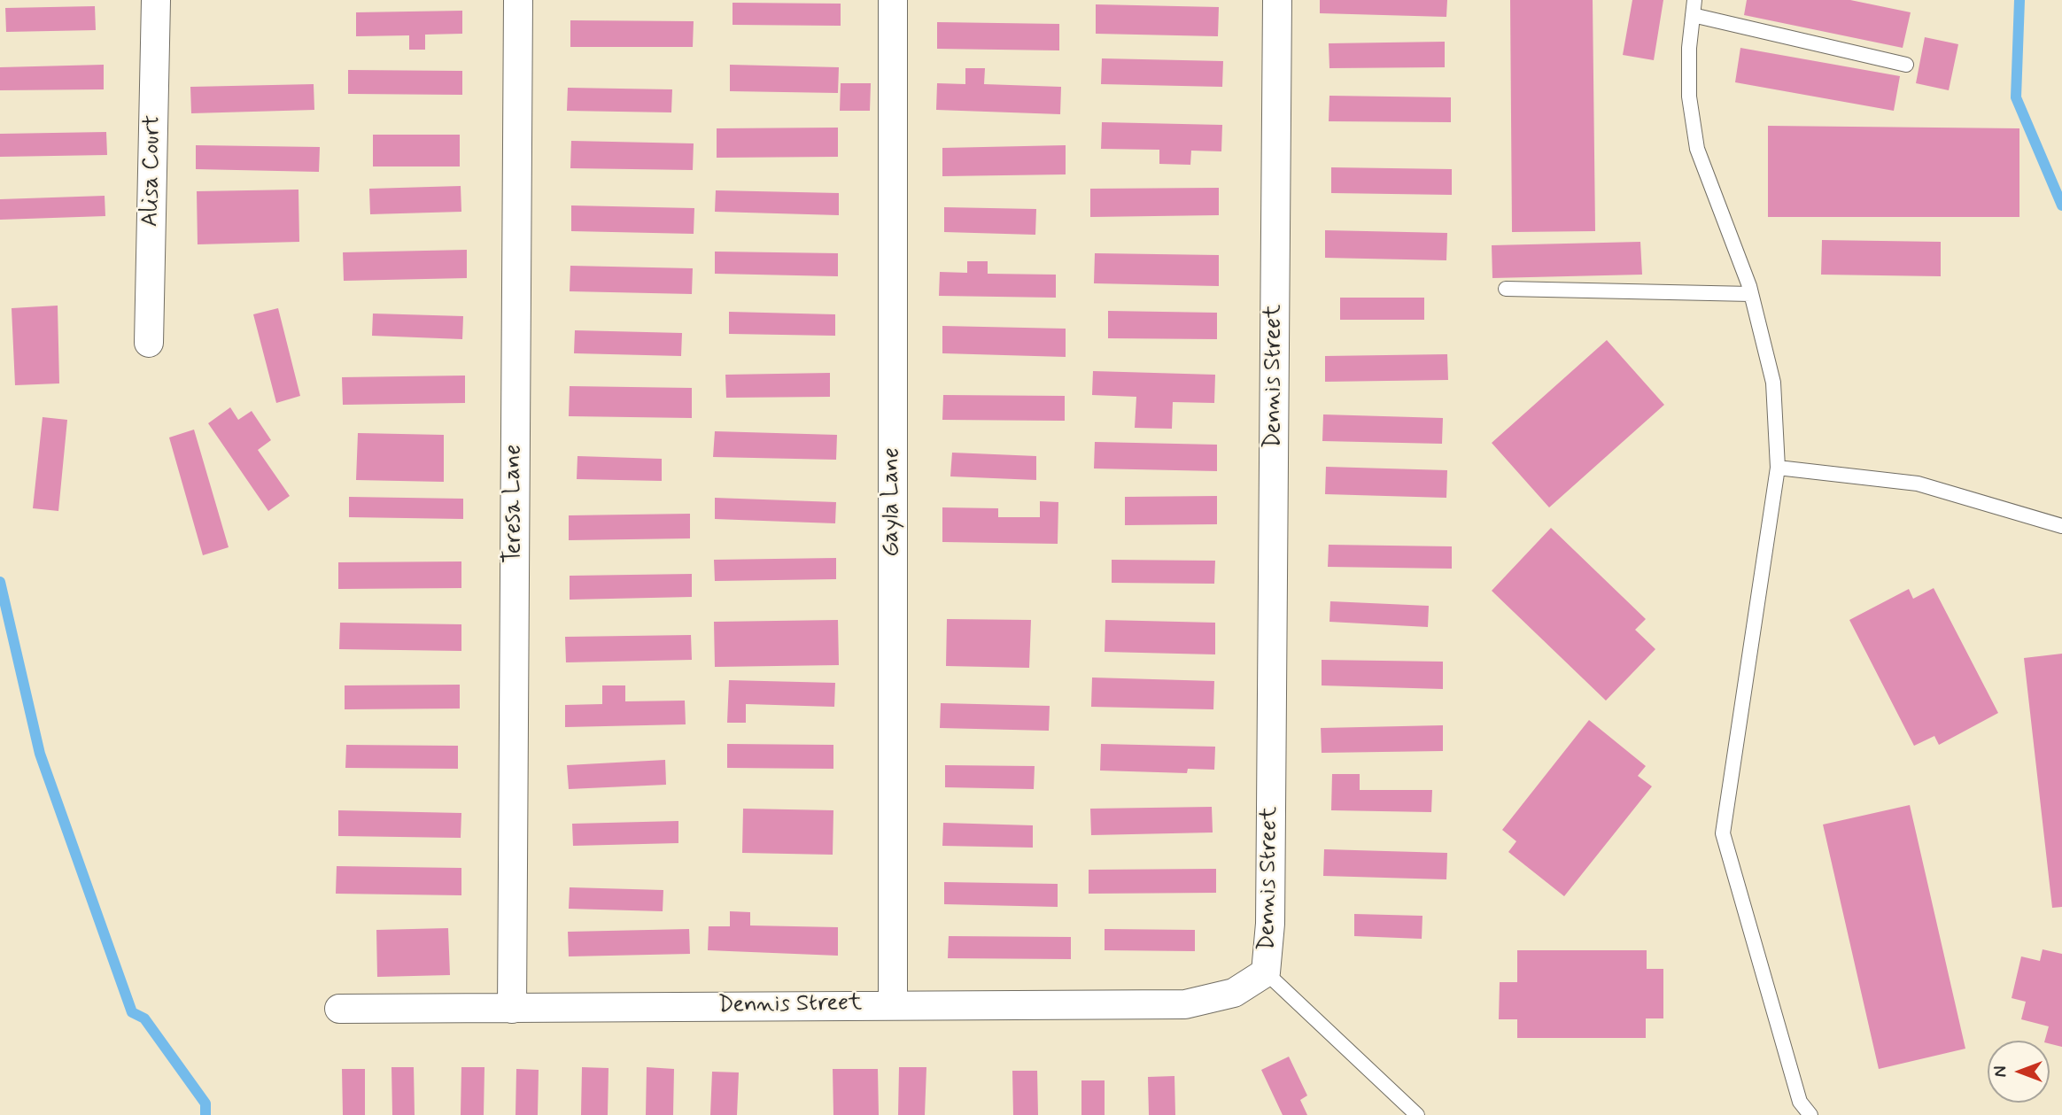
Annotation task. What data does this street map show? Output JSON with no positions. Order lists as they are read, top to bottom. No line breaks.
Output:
{"streets":{"street":["Alisa Court","Dennis Street","Gayla Lane","Teresa Lane"]},"crossings":[["Dennis Street","Gayla Lane"],["Dennis Street","Teresa Lane"]],"north":"left"}
